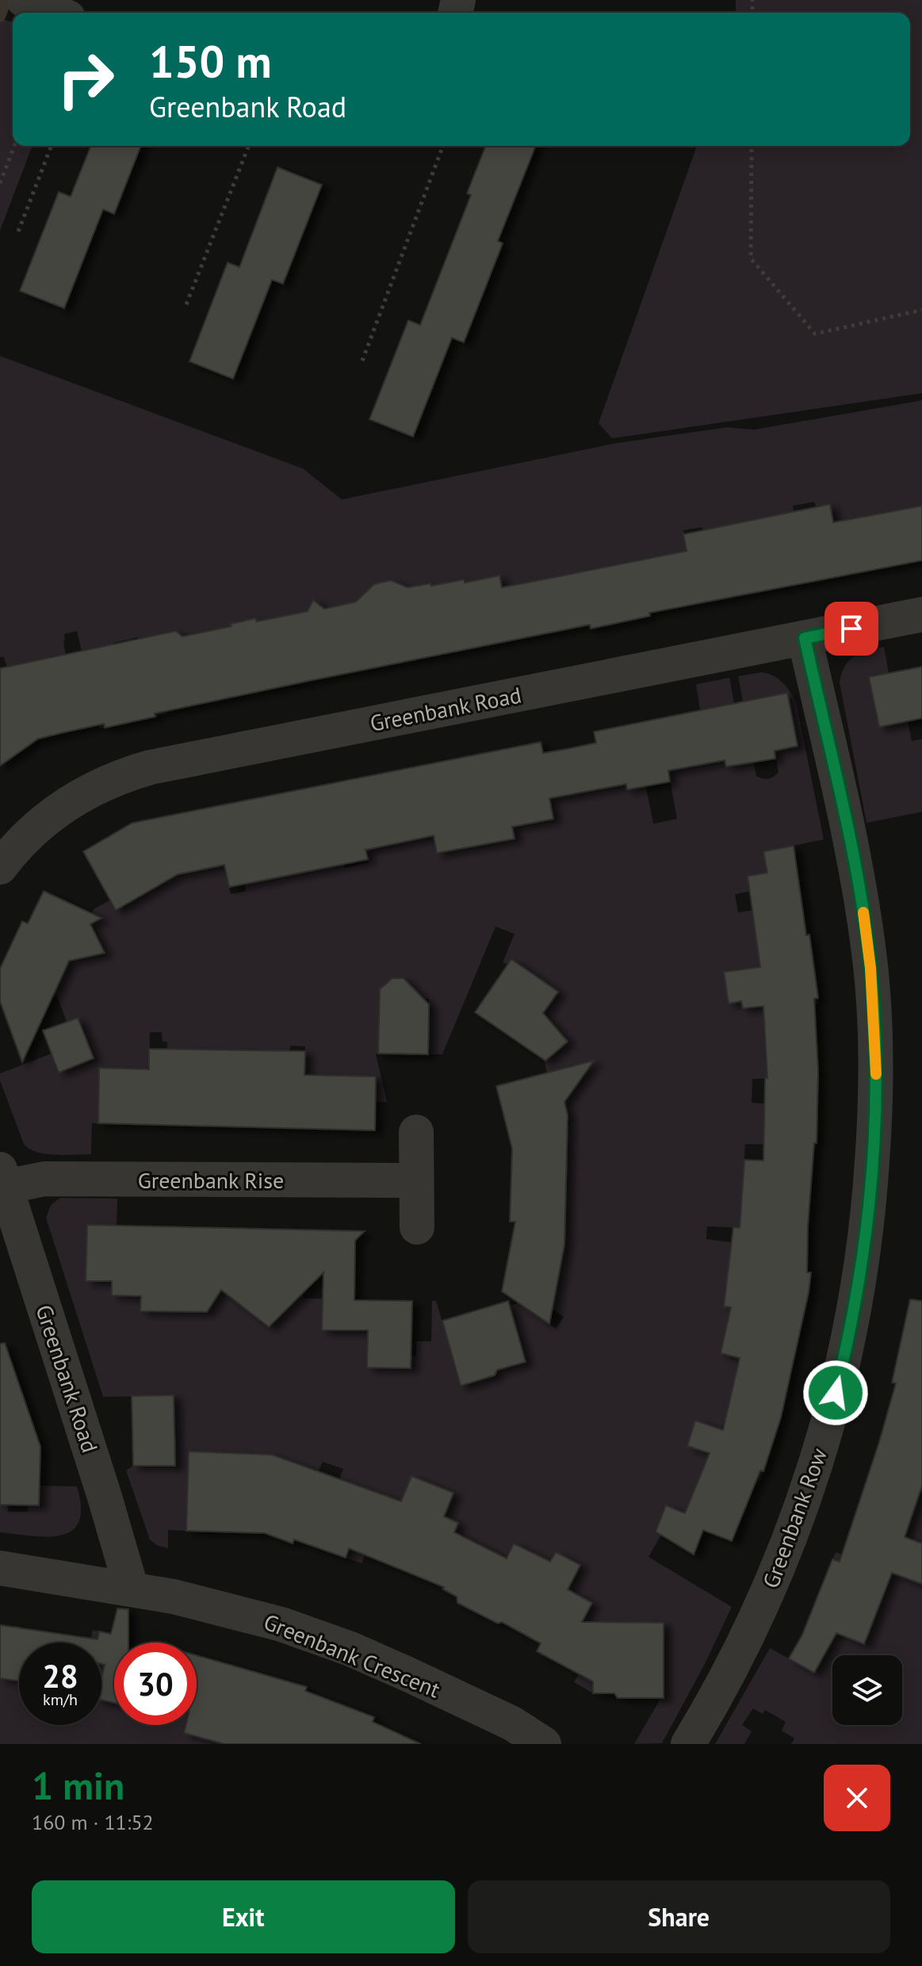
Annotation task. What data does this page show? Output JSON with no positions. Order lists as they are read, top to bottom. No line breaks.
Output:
{"streets":{"street":["Greenbank Road","Greenbank Rise","Greenbank Row","Greenbank Crescent"]},"crossings":[["Greenbank Road","Greenbank Rise"],["Greenbank Road","Greenbank Row"],["Greenbank Road","Greenbank Crescent"]],"page":{"turn":["150 m","Greenbank Road"],"speed":"28 km/h","limit":"30","heading":["1 min","160 m · 11:52"],"buttons":["Exit","Share"]}}
